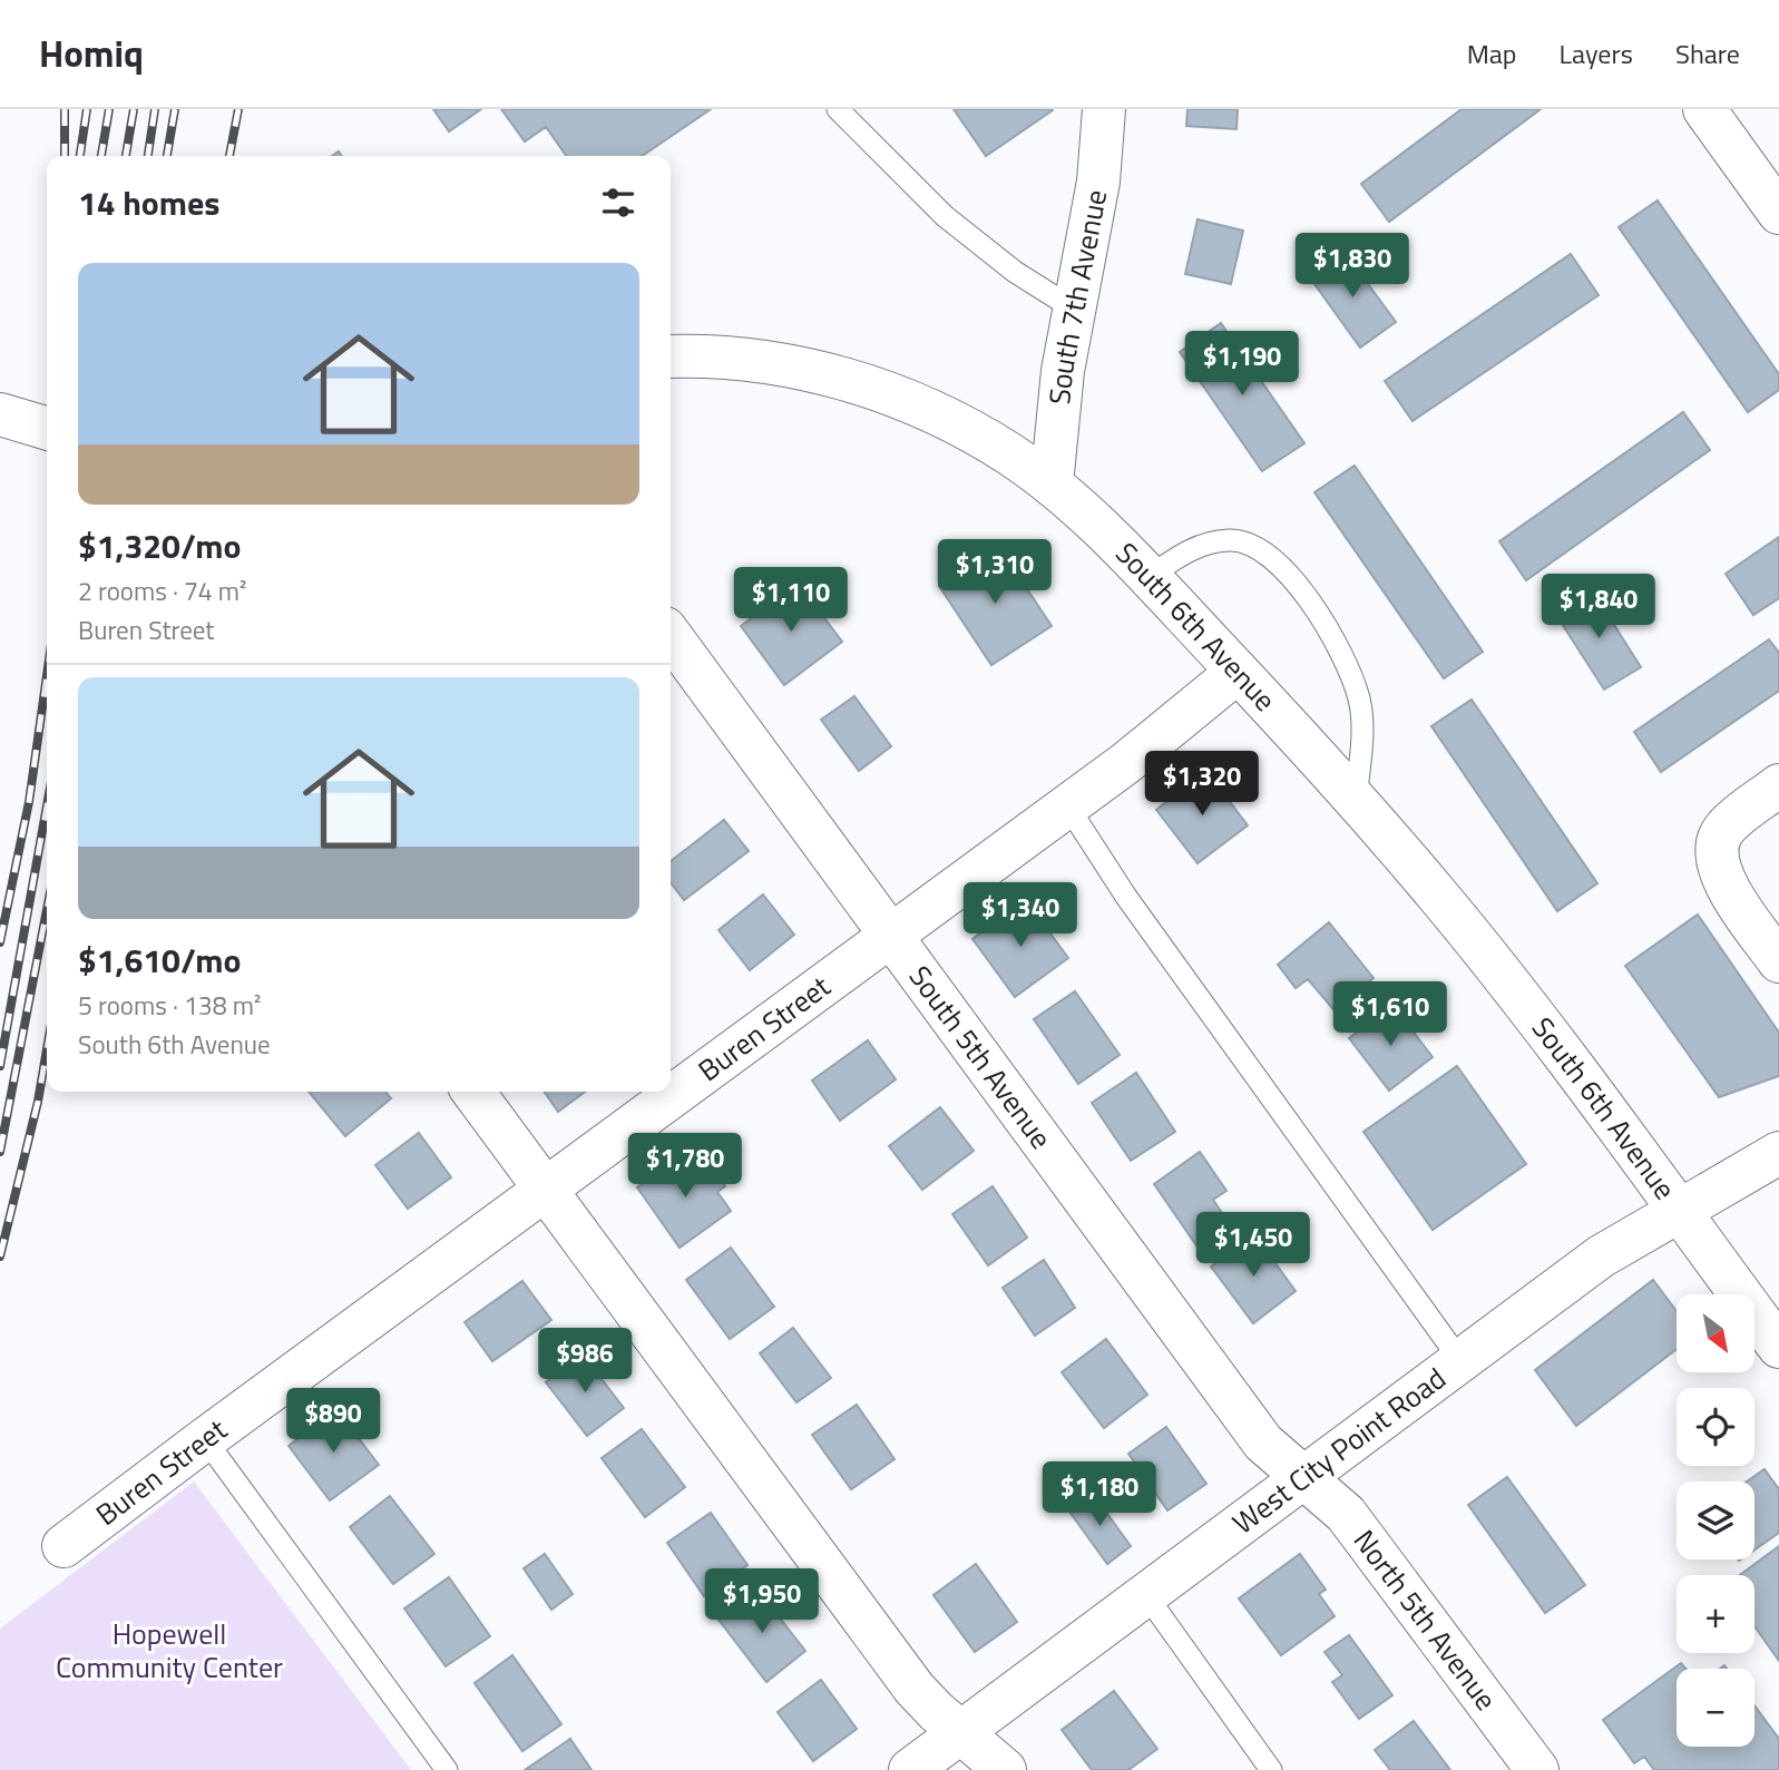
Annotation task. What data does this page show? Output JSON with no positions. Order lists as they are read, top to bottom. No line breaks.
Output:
{"streets":{"street":["South 7th Avenue","South 6th Avenue","Buren Street","South 5th Avenue","West City Point Road","North 5th Avenue"]},"crossings":[["South 7th Avenue","South 6th Avenue"],["South 6th Avenue","Buren Street"],["South 6th Avenue","West City Point Road"],["Buren Street","South 5th Avenue"],["South 5th Avenue","West City Point Road"],["South 5th Avenue","North 5th Avenue"],["West City Point Road","North 5th Avenue"]],"parks":["Hopewell Community Center"],"north":"bottom right","page":{"header":"Homiq","nav":["Map","Layers","Share"],"heading":"14 homes","price":["$1,830","$1,190","$1,310","$1,110","$1,840","$1,320","$1,340","$1,610","$1,780","$1,450","$986","$890","$1,180","$1,950"],"list":[{"name":"$1,320/mo","note":"2 rooms · 74 m² · Buren Street"},{"name":"$1,610/mo","note":"5 rooms · 138 m² · South 6th Avenue"}],"map_buttons":["+","−"]}}
